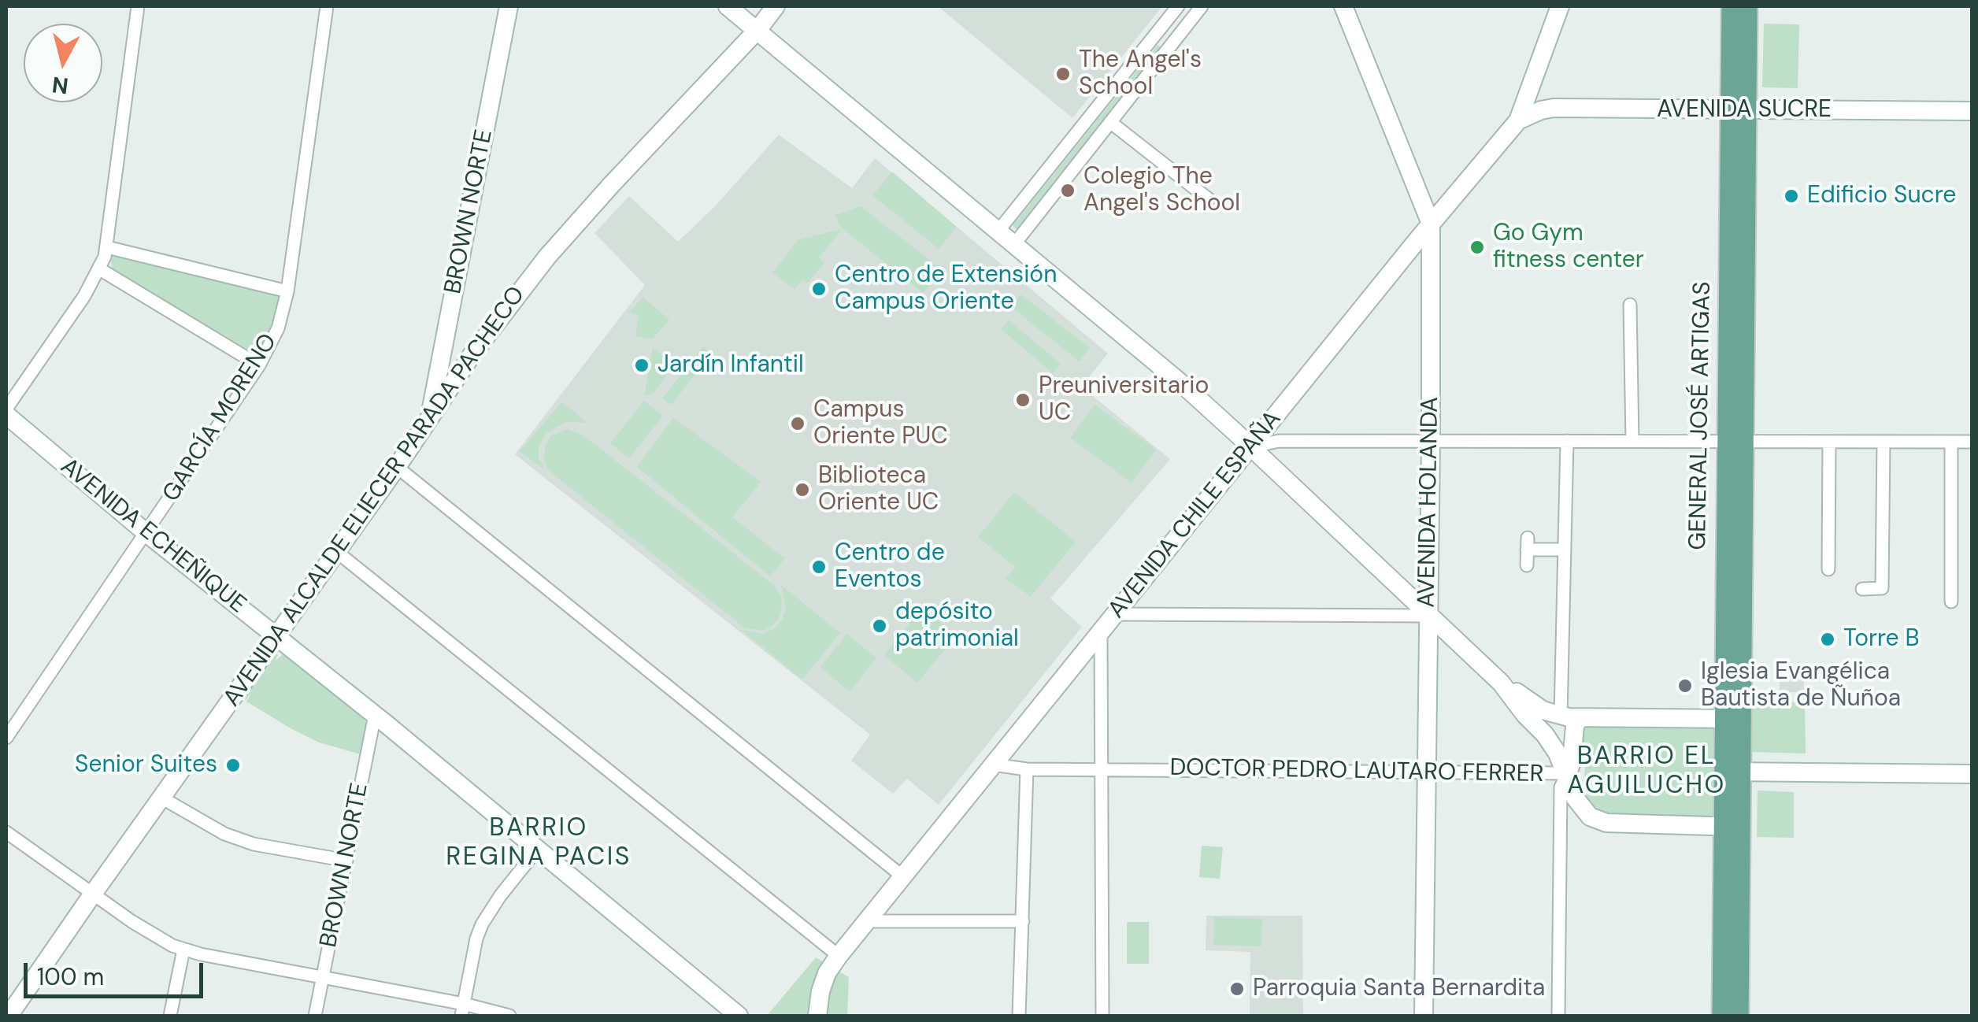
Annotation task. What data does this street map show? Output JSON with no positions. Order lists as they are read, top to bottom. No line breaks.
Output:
{"streets":{"main road":["GENERAL JOSÉ ARTIGAS"],"street":["AVENIDA SUCRE","BROWN NORTE","GARCÍA MORENO","AVENIDA ALCALDE ELIECER PARADA PACHECO","AVENIDA HOLANDA","AVENIDA CHILE ESPAÑA","AVENIDA ECHEÑIQUE","DOCTOR PEDRO LAUTARO FERRER"]},"crossings":[["AVENIDA SUCRE","GENERAL JOSÉ ARTIGAS"],["AVENIDA SUCRE","AVENIDA CHILE ESPAÑA"],["BROWN NORTE","AVENIDA ALCALDE ELIECER PARADA PACHECO"],["BROWN NORTE","AVENIDA ECHEÑIQUE"],["GENERAL JOSÉ ARTIGAS","DOCTOR PEDRO LAUTARO FERRER"],["GARCÍA MORENO","AVENIDA ECHEÑIQUE"],["AVENIDA ALCALDE ELIECER PARADA PACHECO","AVENIDA ECHEÑIQUE"],["AVENIDA HOLANDA","AVENIDA CHILE ESPAÑA"],["AVENIDA HOLANDA","DOCTOR PEDRO LAUTARO FERRER"],["AVENIDA CHILE ESPAÑA","DOCTOR PEDRO LAUTARO FERRER"]],"districts":["BARRIO EL AGUILUCHO","BARRIO REGINA PACIS"],"places":["The Angel's School","Colegio The Angel's School","Edificio Sucre","Go Gym fitness center","Centro de Extensión Campus Oriente","Jardín Infantil","Preuniversitario UC","Campus Oriente PUC","Biblioteca Oriente UC","Centro de Eventos","depósito patrimonial","Torre B","Iglesia Evangélica Bautista de Ñuñoa","Senior Suites","Parroquia Santa Bernardita"],"scale_bar":"100 m","north":"bottom"}
